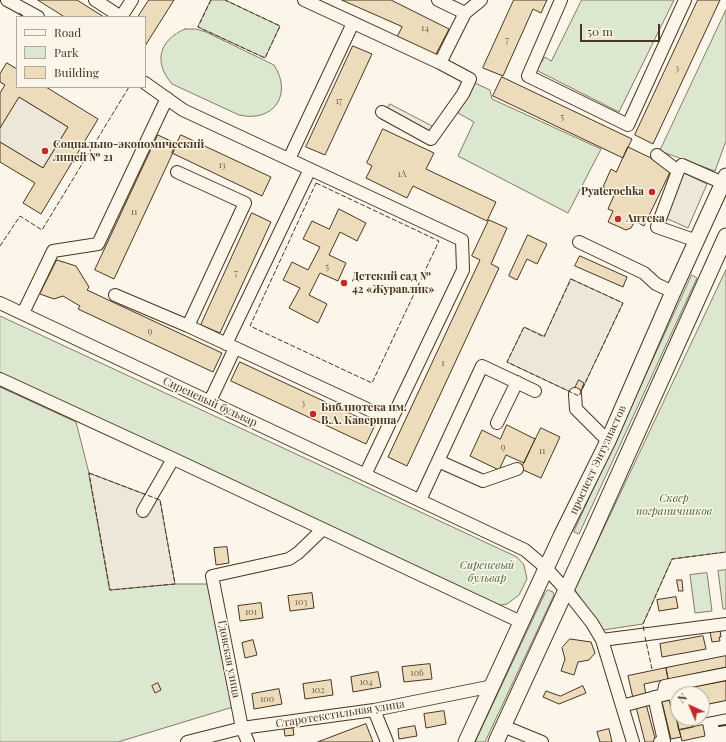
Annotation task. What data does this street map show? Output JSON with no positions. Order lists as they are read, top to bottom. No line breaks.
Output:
{"streets":{"main road":["проспект Энтузиастов"],"street":["Сиреневый бульвар","Гдовская улица","Старотекстильная улица"]},"crossings":[["Сиреневый бульвар","проспект Энтузиастов"],["проспект Энтузиастов","Старотекстильная улица"],["Гдовская улица","Старотекстильная улица"]],"parks":["Сквер пограничников","Сиреневый бульвар"],"places":["Социально-экономический лицей № 21","Pyaterochka","Аптека","Детский сад № 42 «Журавлик»","Библиотека им. В.А. Каверина"],"house_numbers":["14","7","3","17","5","13","1А","11","5","7","9","1","3","9","11","103","101","106","104","102","100"],"legend":["Road","Park","Building"],"scale_bar":"50 m","north":"top left"}
